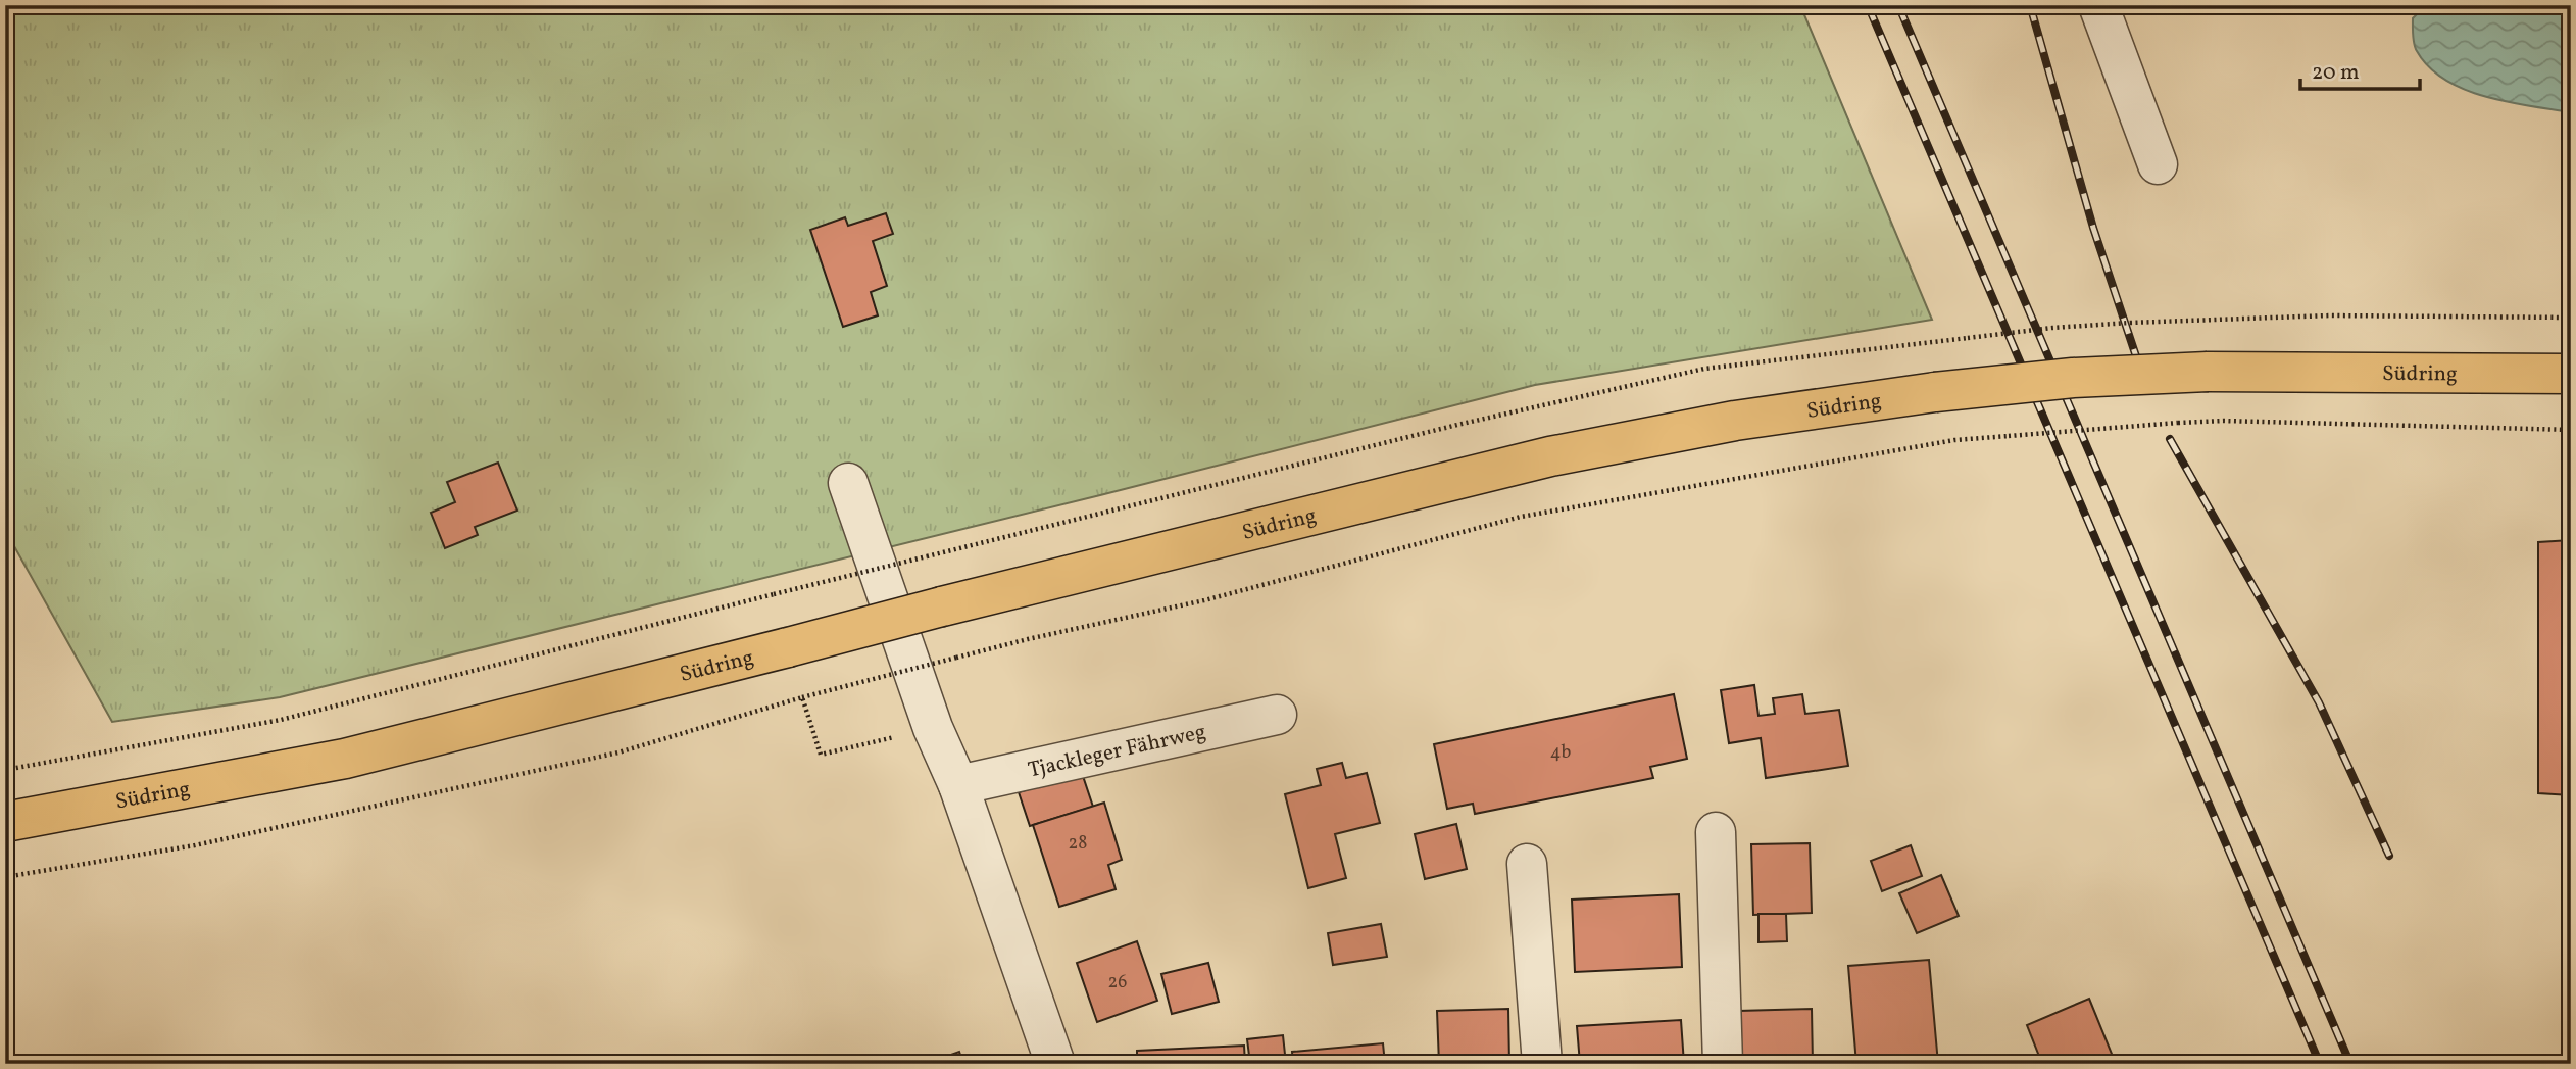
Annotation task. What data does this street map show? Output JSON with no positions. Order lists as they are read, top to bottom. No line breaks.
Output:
{"streets":{"main road":["Südring"],"street":["Tjackleger Fährweg"]},"house_numbers":["4b","28","26"],"scale_bar":"20 m"}
